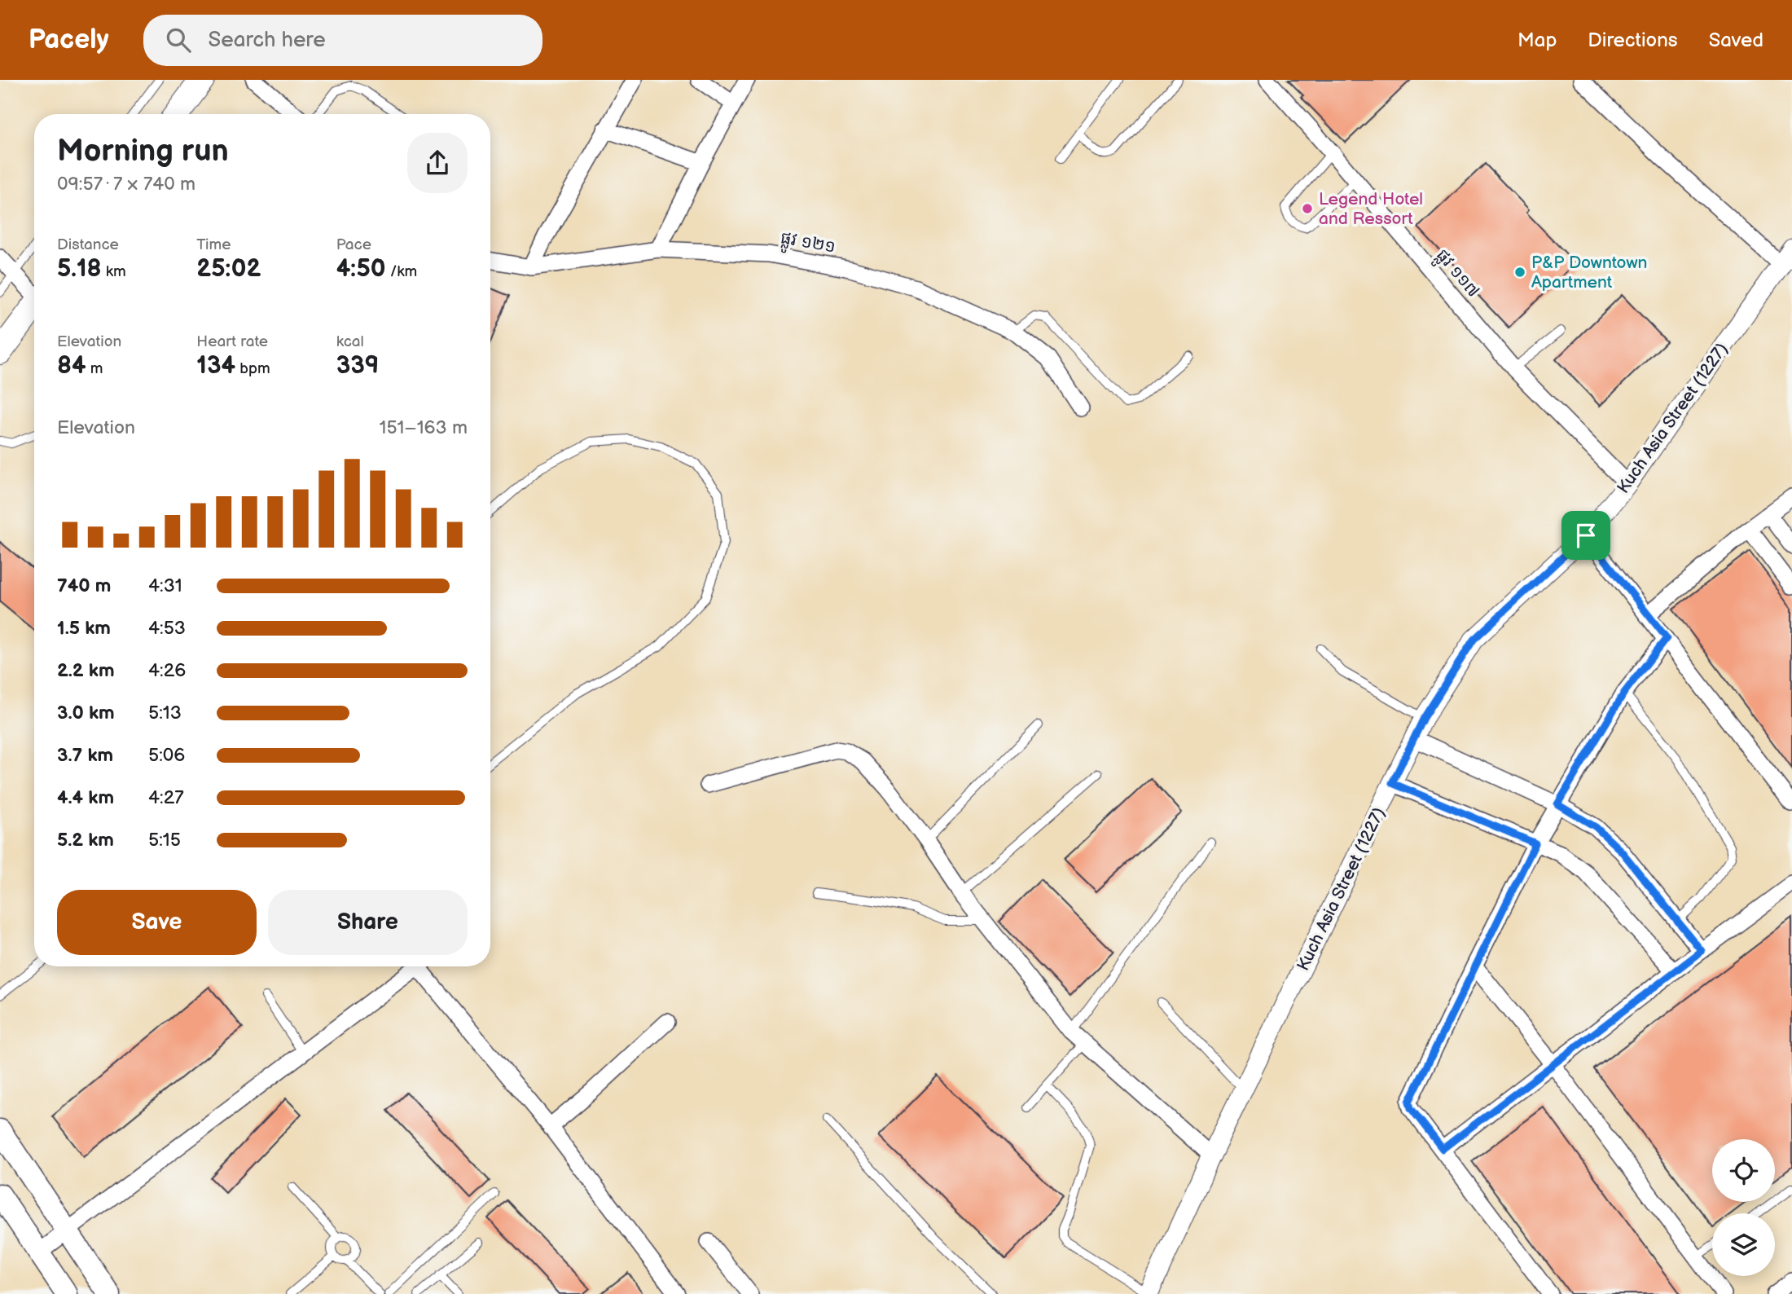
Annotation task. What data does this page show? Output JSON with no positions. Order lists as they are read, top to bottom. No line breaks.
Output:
{"streets":{"street":["ផ្លូវ ១២១","ផ្លូវ ១១៧","Kuch Asia Street (1227)"]},"crossings":[["ផ្លូវ ១១៧","Kuch Asia Street (1227)"]],"places":["Legend Hotel and Ressort","P&P Downtown Apartment"],"page":{"header":"Pacely","search":"Search here","nav":["Map","Directions","Saved"],"heading":["Morning run","09:57 · 7 × 740 m"],"stats":[["Distance","5.18 km"],["Time","25:02"],["Pace","4:50 /km"],["Elevation","84 m"],["Heart rate","134 bpm"],["kcal","339"]],"chart":["Elevation","151–163 m"],"list":[{"name":"740 m","note":"4:31"},{"name":"1.5 km","note":"4:53"},{"name":"2.2 km","note":"4:26"},{"name":"3.0 km","note":"5:13"},{"name":"3.7 km","note":"5:06"},{"name":"4.4 km","note":"4:27"},{"name":"5.2 km","note":"5:15"}],"buttons":["Save","Share"]}}
